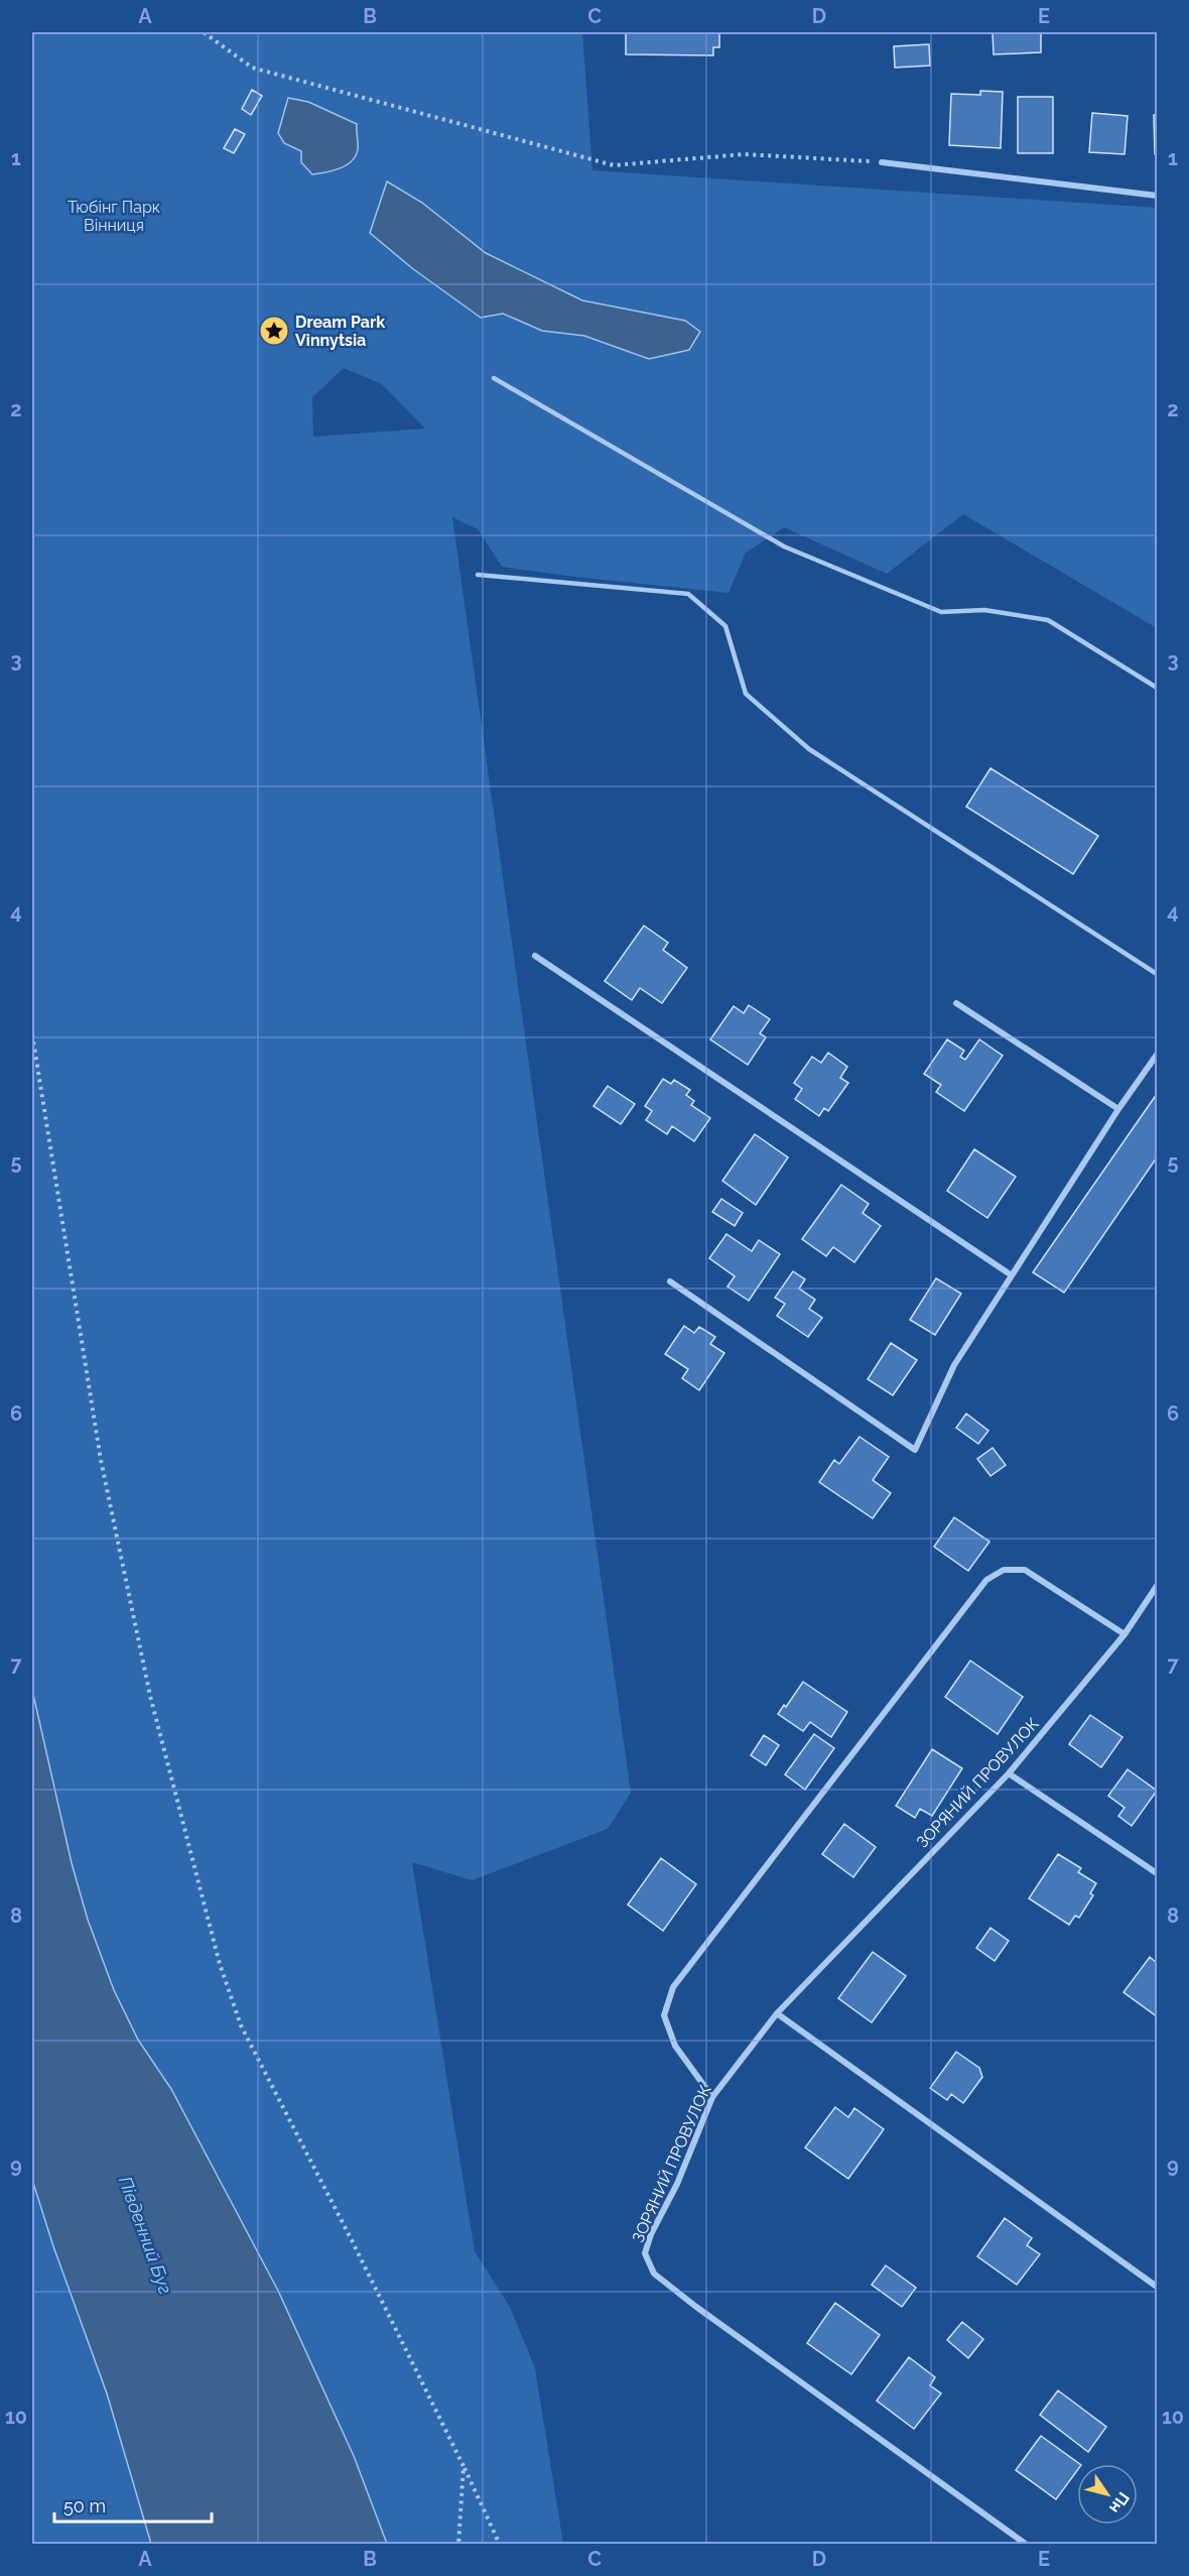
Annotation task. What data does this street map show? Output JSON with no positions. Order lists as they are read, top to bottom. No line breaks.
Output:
{"streets":{"street":["ЗОРЯНИЙ ПРОВУЛОК"]},"water":["Південний Буг"],"parks":["Тюбінг Парк Вінниця"],"places":{"place":["Dream Park Vinnytsia"]},"scale_bar":"50 m","north":"bottom right","grid":{"columns":["A","B","C","D","E"],"rows":["1","2","3","4","5","6","7","8","9","10"]}}
